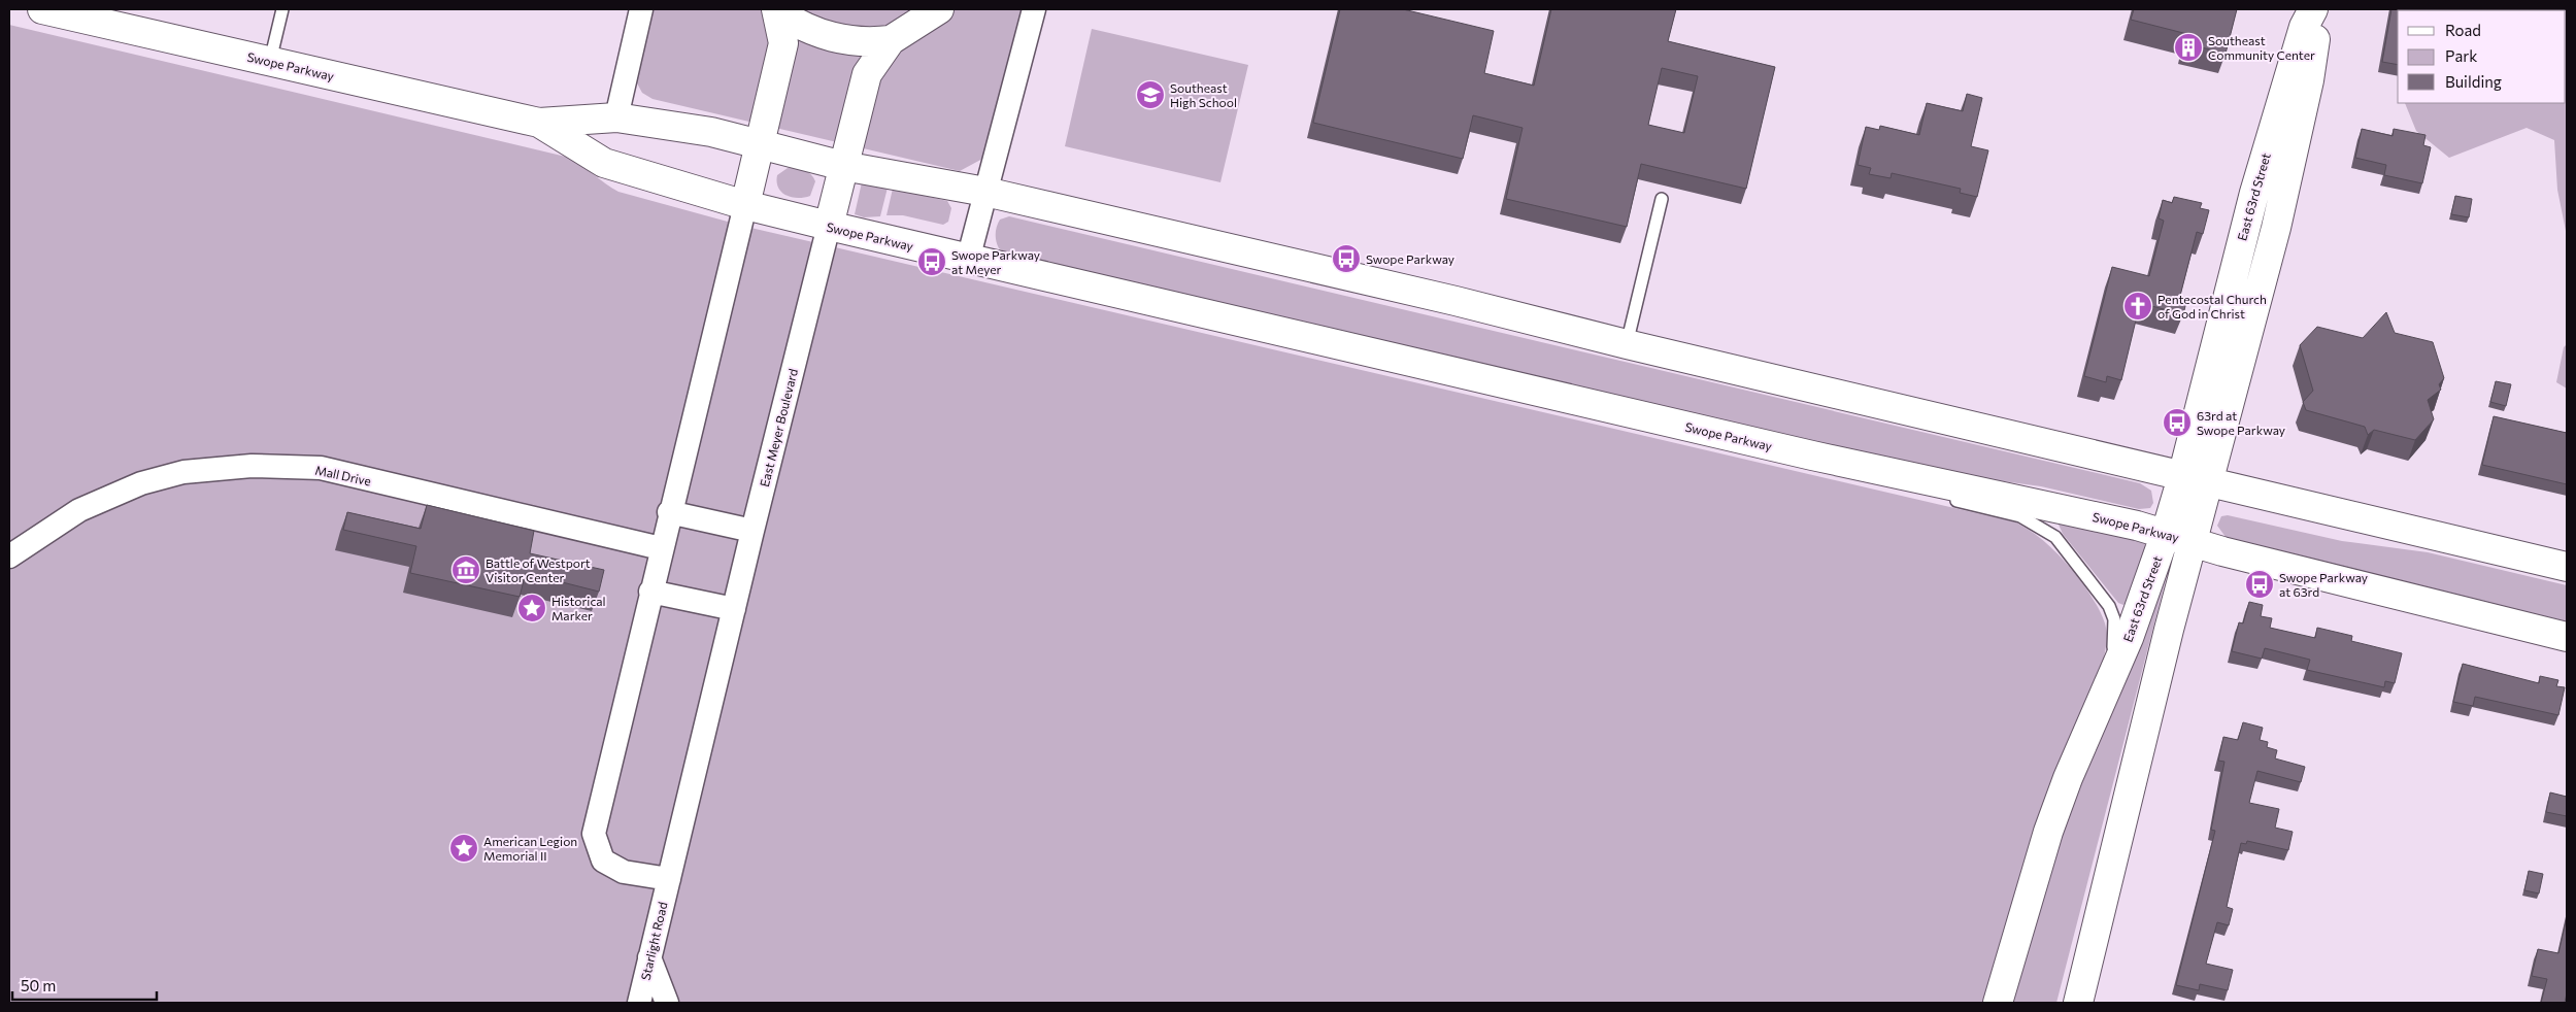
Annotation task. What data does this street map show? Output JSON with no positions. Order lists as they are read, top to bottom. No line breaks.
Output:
{"streets":{"main road":["Swope Parkway","East 63rd Street","East Meyer Boulevard"],"street":["Mall Drive","Starlight Road"]},"crossings":[["Swope Parkway","East 63rd Street"],["Swope Parkway","East Meyer Boulevard"],["East Meyer Boulevard","Starlight Road"]],"places":{"building":["Southeast Community Center"],"school or university":["Southeast High School"],"bus stop":["Swope Parkway","Swope Parkway at Meyer","63rd at Swope Parkway","Swope Parkway at 63rd"],"church":["Pentecostal Church of God in Christ"],"museum":["Battle of Westport Visitor Center"],"place":["Historical Marker","American Legion Memorial II"]},"legend":["Road","Park","Building"],"scale_bar":"50 m"}
